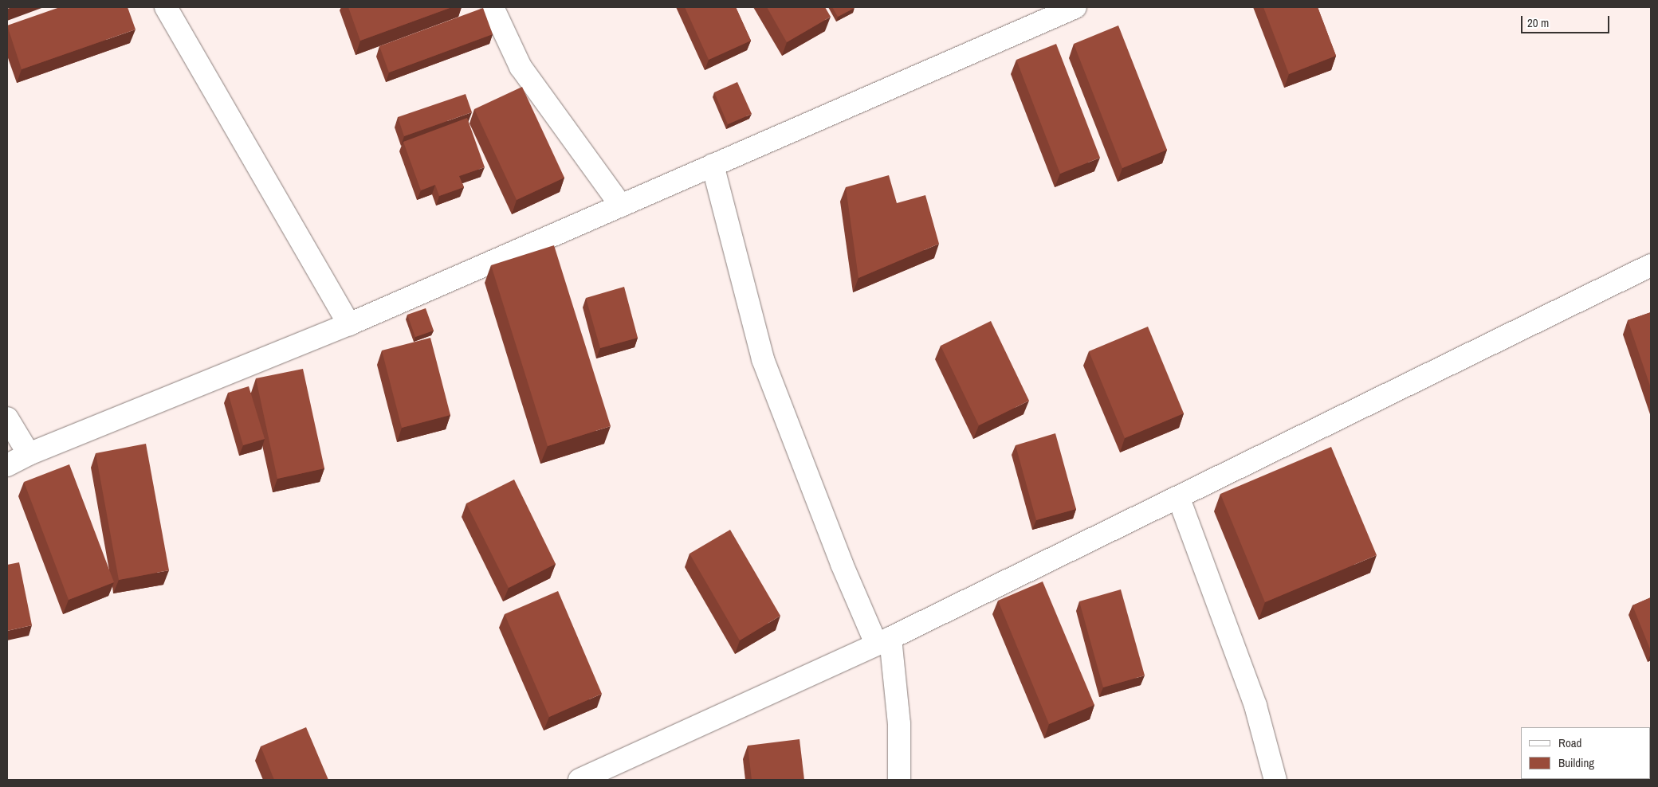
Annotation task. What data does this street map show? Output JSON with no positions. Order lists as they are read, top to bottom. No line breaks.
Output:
{"legend":["Road","Building"],"scale_bar":"20 m"}
